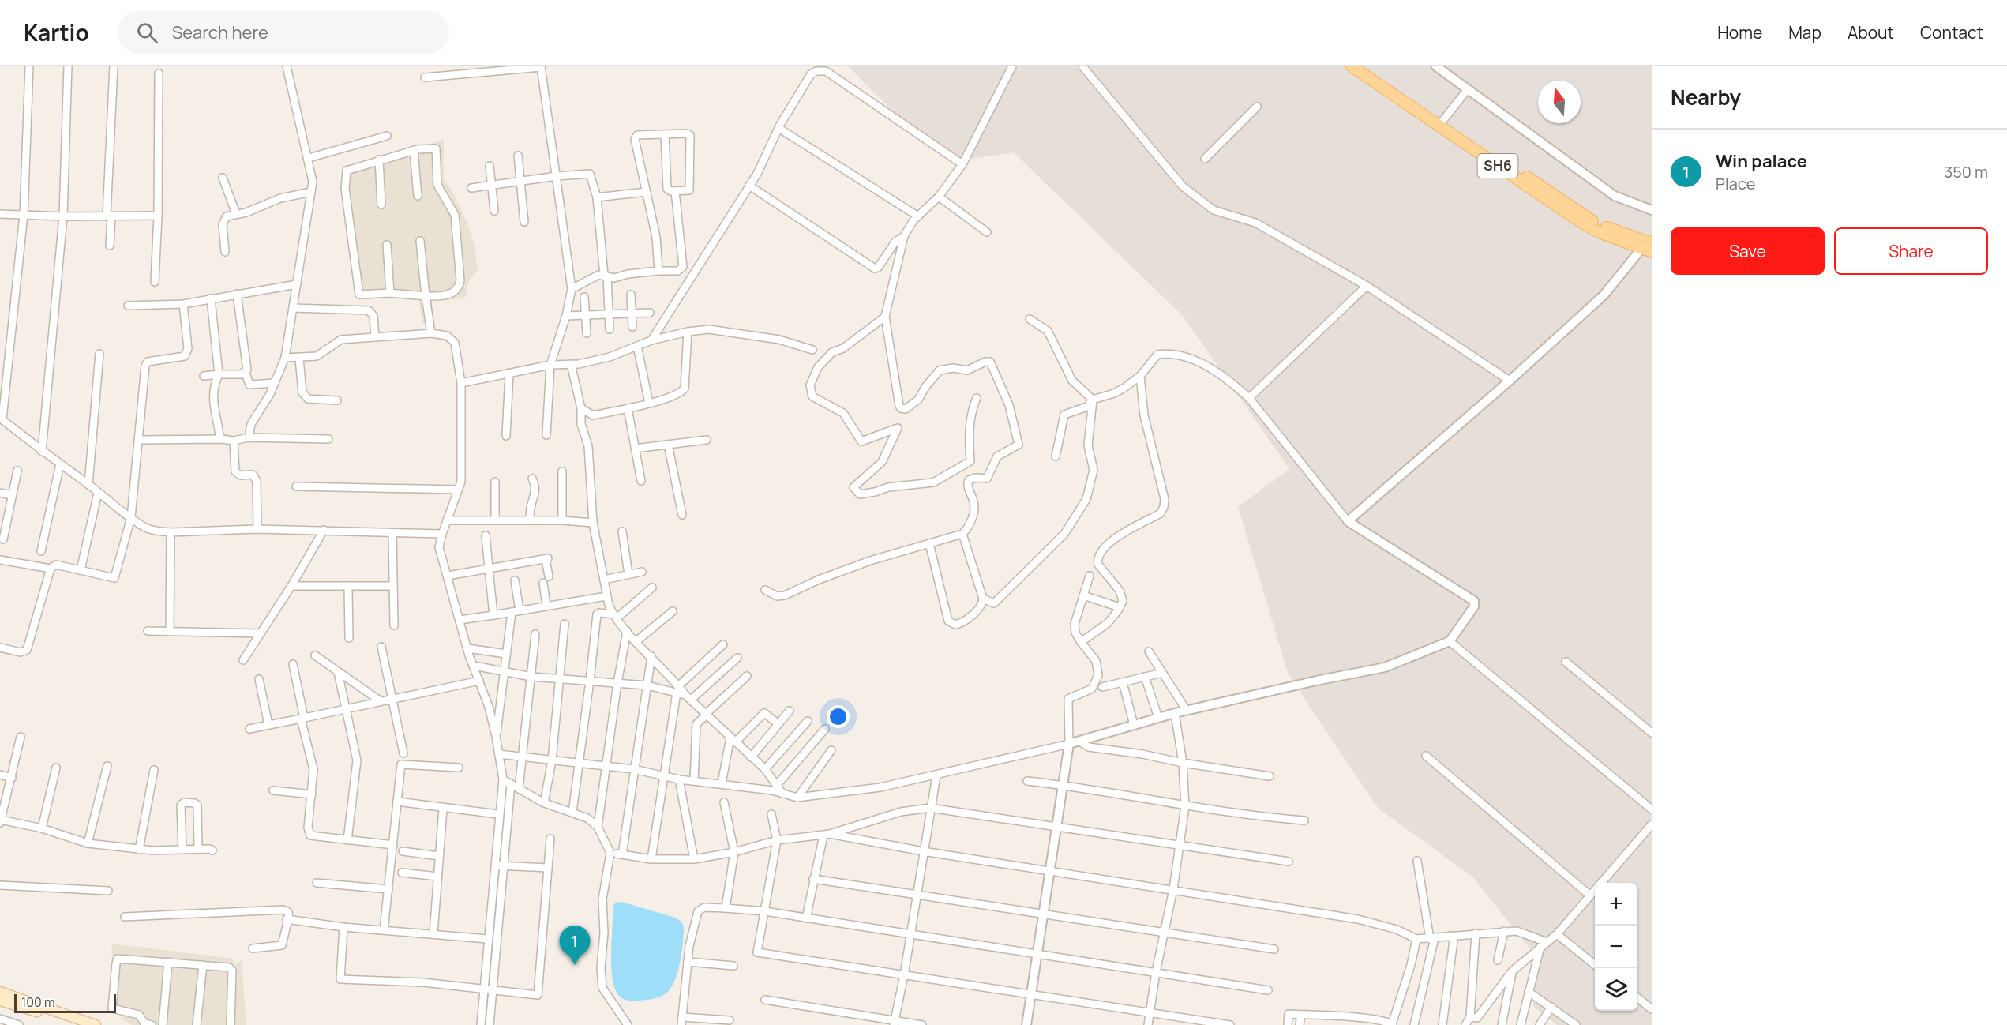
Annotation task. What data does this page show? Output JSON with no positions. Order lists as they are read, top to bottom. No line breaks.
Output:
{"streets":{"main road":["SH6"]},"scale_bar":"100 m","north":"top","page":{"header":"Kartio","search":"Search here","nav":["Home","Map","About","Contact"],"heading":"Nearby","list":[{"mark":"1","name":"Win palace","note":"Place","value":"350 m"}],"buttons":["Save","Share"],"map_buttons":["+","−"],"pins":"1","scale":"100 m"}}
